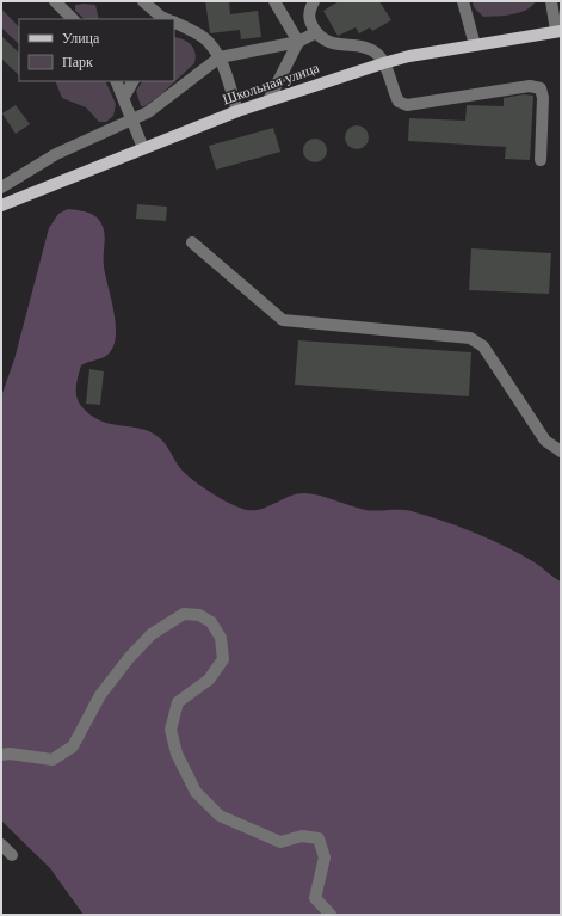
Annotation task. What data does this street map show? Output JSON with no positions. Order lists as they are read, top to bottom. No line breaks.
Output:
{"streets":{"main road":["Школьная улица"]},"legend":["Улица","Парк"]}
